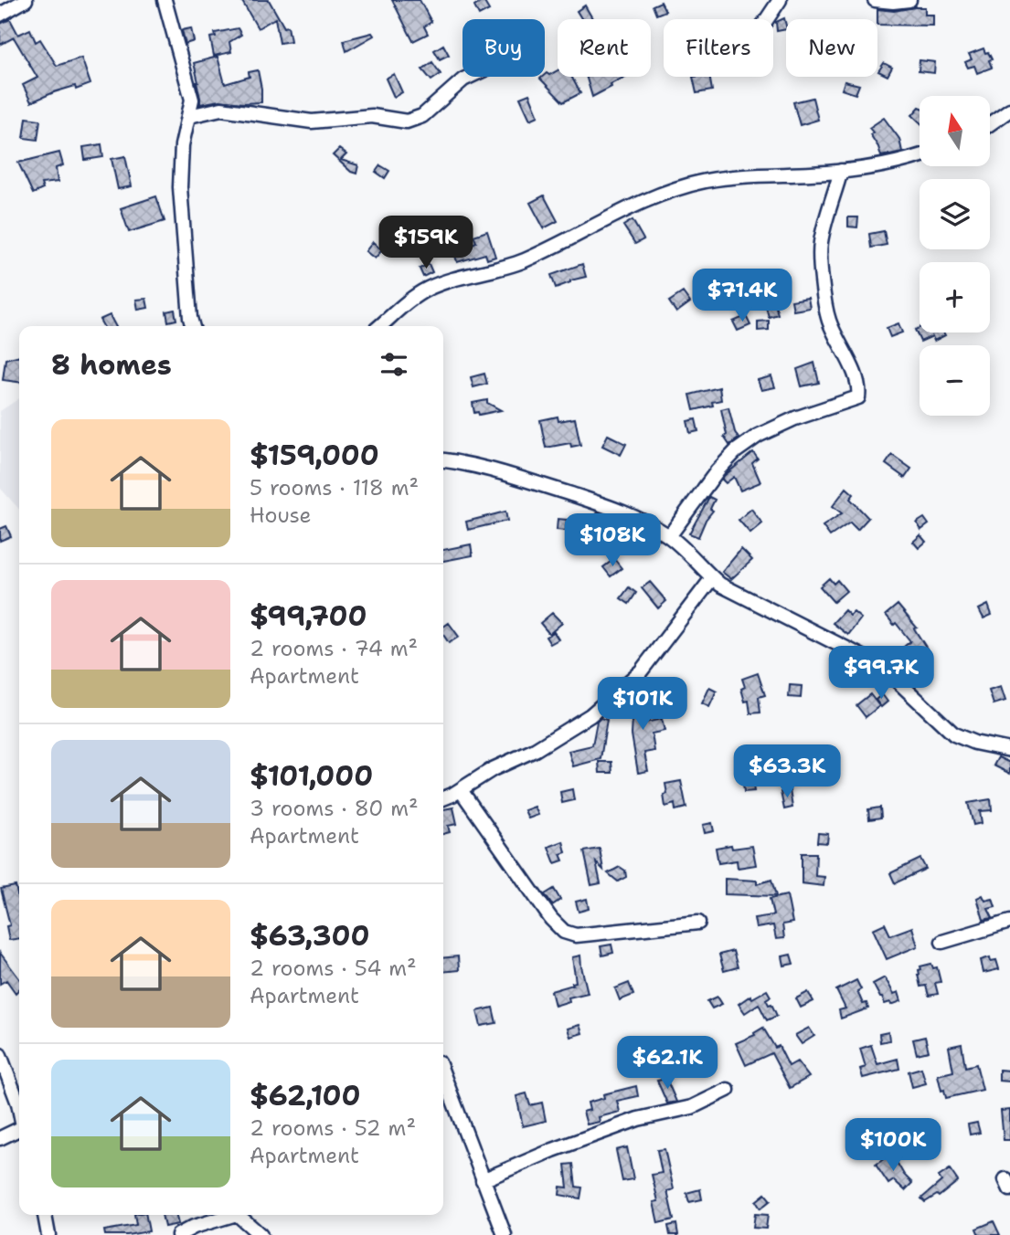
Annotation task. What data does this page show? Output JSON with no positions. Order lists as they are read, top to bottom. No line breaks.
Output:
{"north":"top","page":{"chip":["Buy","Rent","Filters","New"],"map_buttons":["+","−"],"price":["$159K","$71.4K","$108K","$99.7K","$101K","$63.3K","$62.1K","$100K"],"heading":"8 homes","list":[{"name":"$159,000","note":"5 rooms · 118 m² · House"},{"name":"$99,700","note":"2 rooms · 74 m² · Apartment"},{"name":"$101,000","note":"3 rooms · 80 m² · Apartment"},{"name":"$63,300","note":"2 rooms · 54 m² · Apartment"},{"name":"$62,100","note":"2 rooms · 52 m² · Apartment"}]}}
